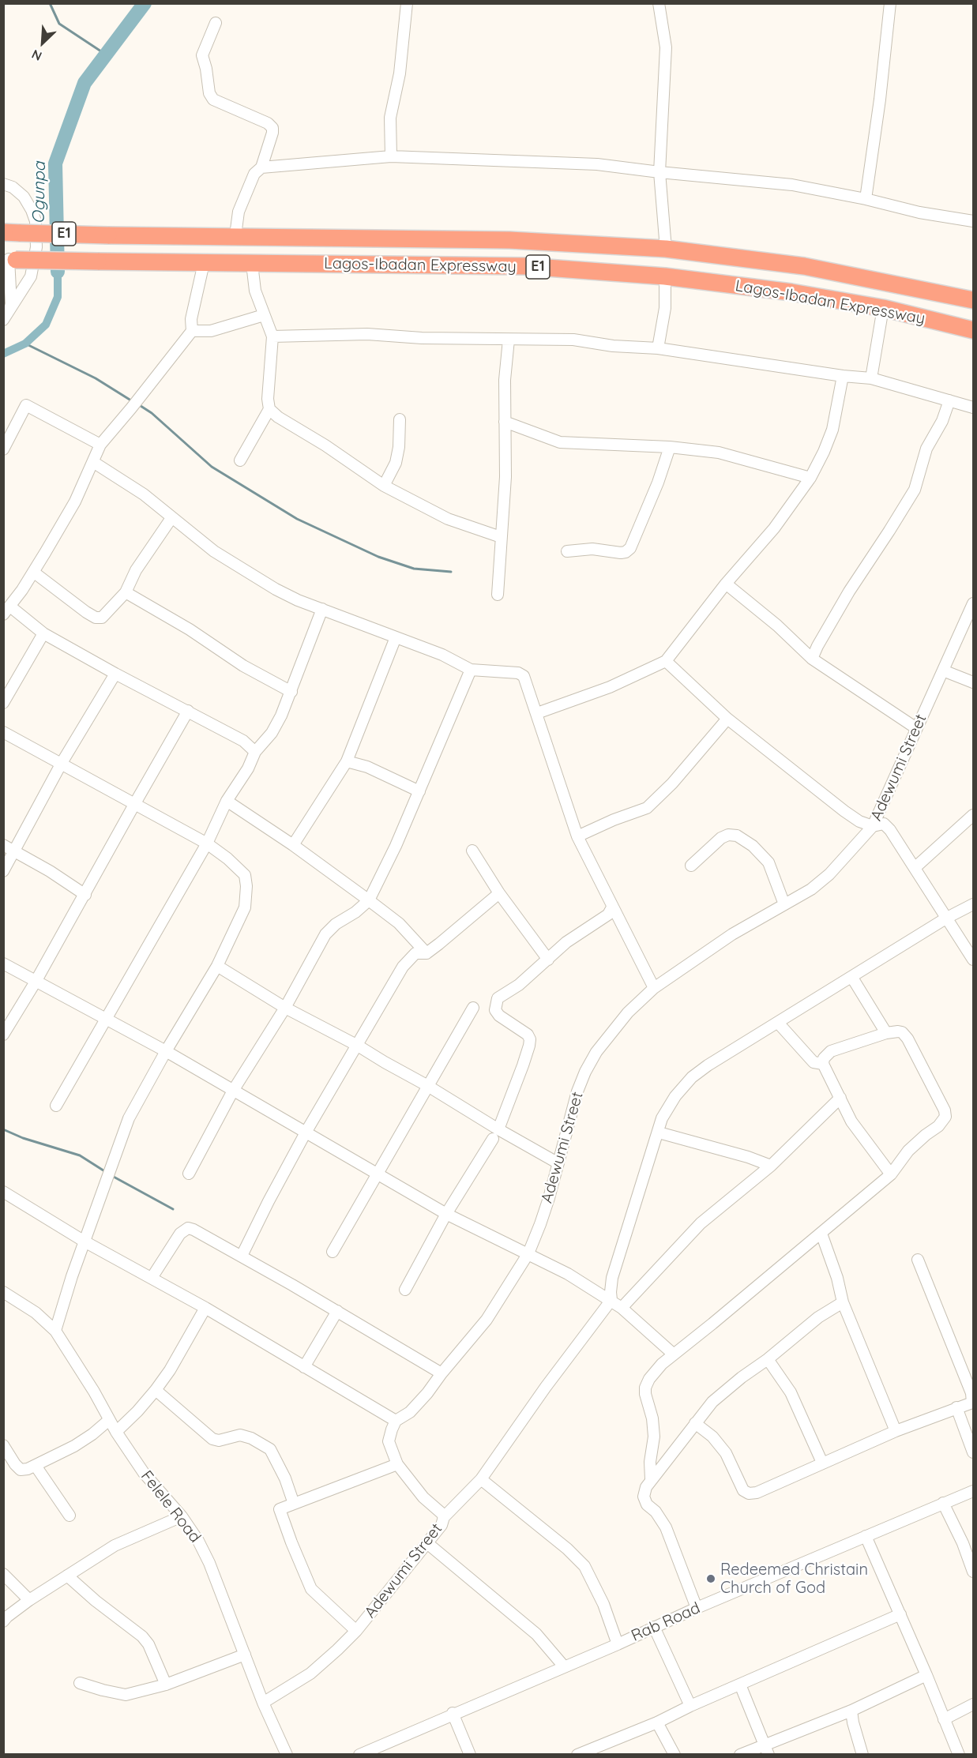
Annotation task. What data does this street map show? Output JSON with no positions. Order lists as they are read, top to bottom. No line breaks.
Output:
{"streets":{"highway":["E1","Lagos-Ibadan Expressway"],"street":["Adewumi Street","Felele Road","Rab Road"]},"crossings":[["Adewumi Street","Felele Road"]],"water":["Ogunpa"],"places":["Redeemed Christain Church of God"],"north":"bottom left"}
